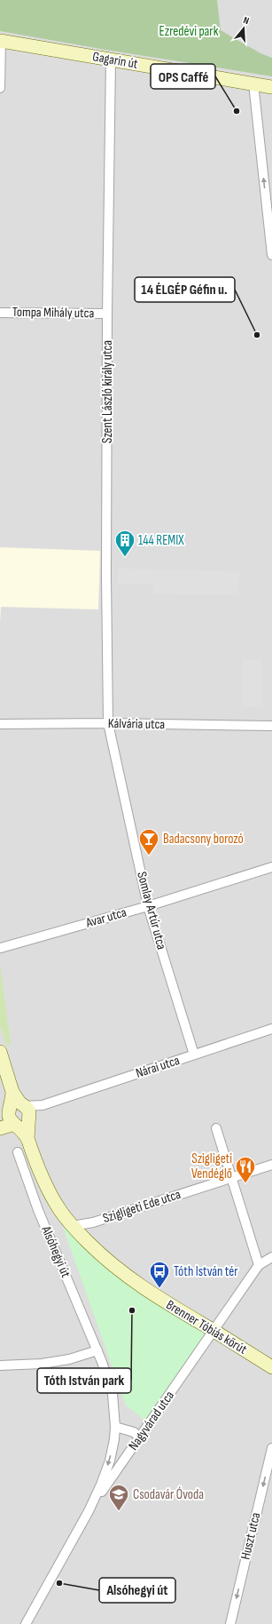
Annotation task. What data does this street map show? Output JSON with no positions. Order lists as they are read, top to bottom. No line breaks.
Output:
{"streets":{"street":["Gagarin út","Tompa Mihály utca","Szent László király utca","Kálvária utca","Somlay Artúr utca","Avar utca","Nárai utca","Szigligeti Ede utca","Alsóhegyi út","Brenner Tóbiás körút","Nagyvárad utca","Huszt utca"]},"crossings":[["Gagarin út","Szent László király utca"],["Tompa Mihály utca","Szent László király utca"],["Szent László király utca","Kálvária utca"],["Szent László király utca","Somlay Artúr utca"],["Kálvária utca","Somlay Artúr utca"],["Somlay Artúr utca","Avar utca"],["Somlay Artúr utca","Nárai utca"],["Nárai utca","Brenner Tóbiás körút"],["Szigligeti Ede utca","Brenner Tóbiás körút"],["Alsóhegyi út","Nagyvárad utca"],["Brenner Tóbiás körút","Nagyvárad utca"]],"one_way":["Huszt utca"],"parks":["Ezredévi park"],"places":{"other":["OPS Caffé","14 ÉLGÉP Géfin u.","Tóth István park","Alsóhegyi út"],"building":["144 REMIX"],"bar":["Badacsony borozó"],"restaurant":["Szigligeti Vendéglő"],"bus stop":["Tóth István tér"],"school or university":["Csodavár Óvoda"]},"north":"top"}
